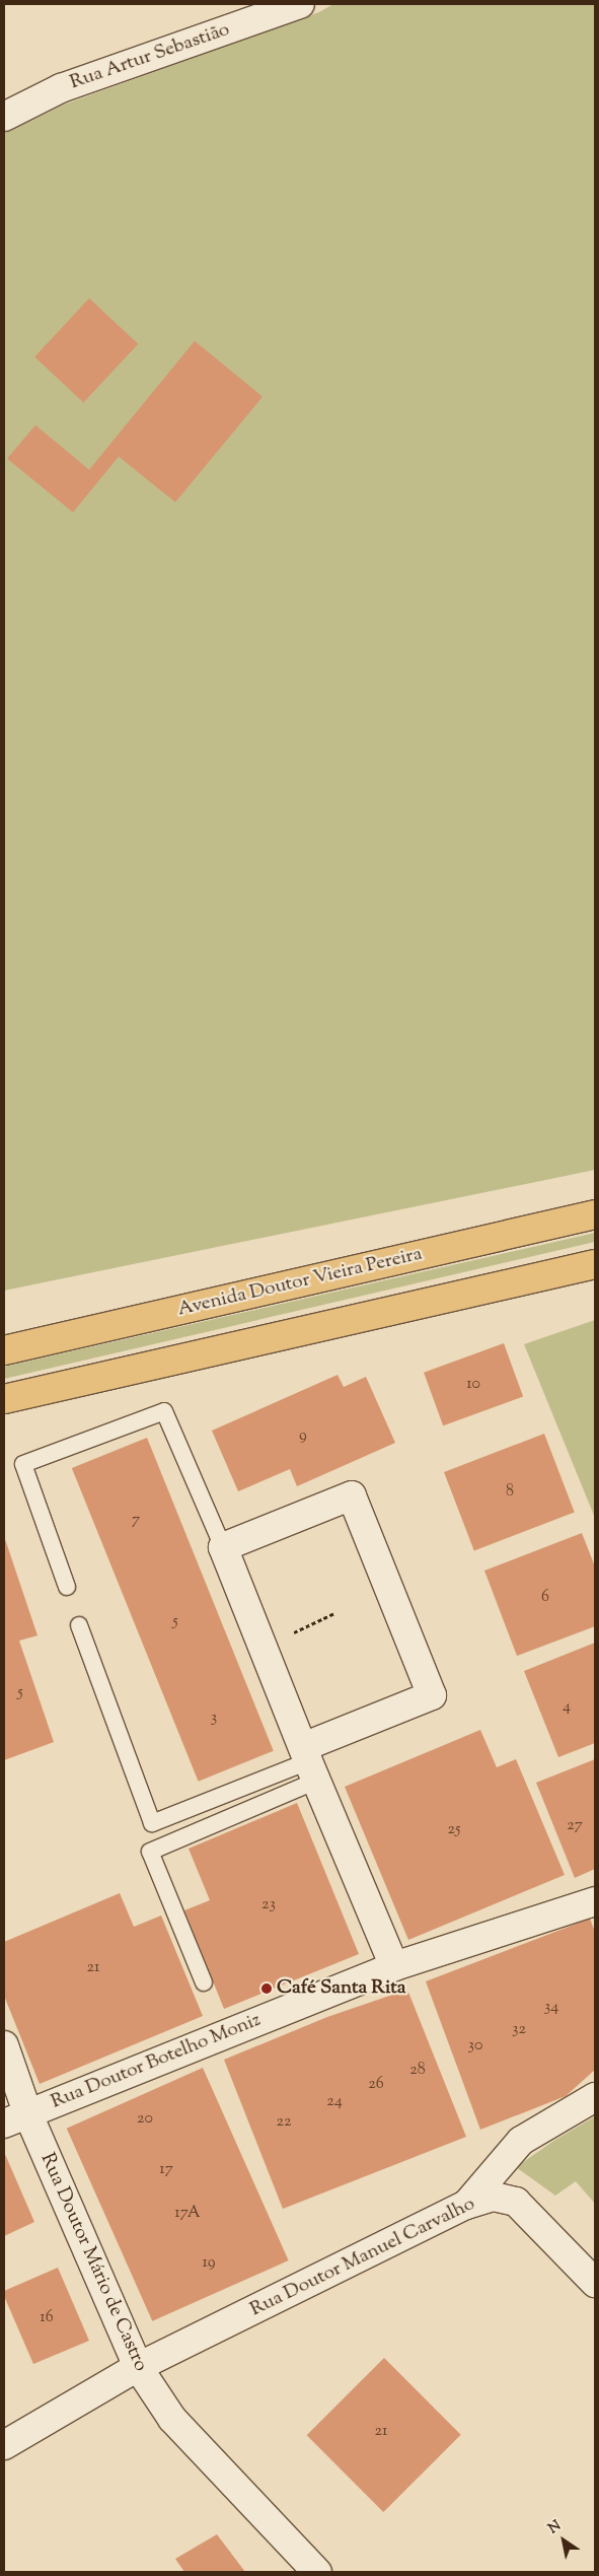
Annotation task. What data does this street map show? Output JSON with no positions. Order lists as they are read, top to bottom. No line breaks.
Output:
{"streets":{"main road":["Avenida Doutor Vieira Pereira"],"street":["Rua Artur Sebastião","Rua Doutor Botelho Moniz","Rua Doutor Manuel Carvalho","Rua Doutor Mário de Castro"]},"crossings":[["Rua Doutor Botelho Moniz","Rua Doutor Mário de Castro"],["Rua Doutor Manuel Carvalho","Rua Doutor Mário de Castro"]],"places":["Café Santa Rita"],"house_numbers":["10","9","8","7","6","5","5","4","3","27","25","23","21","34","32","30","28","26","24","20","22","17","17A","19","16","21"],"north":"top left"}
